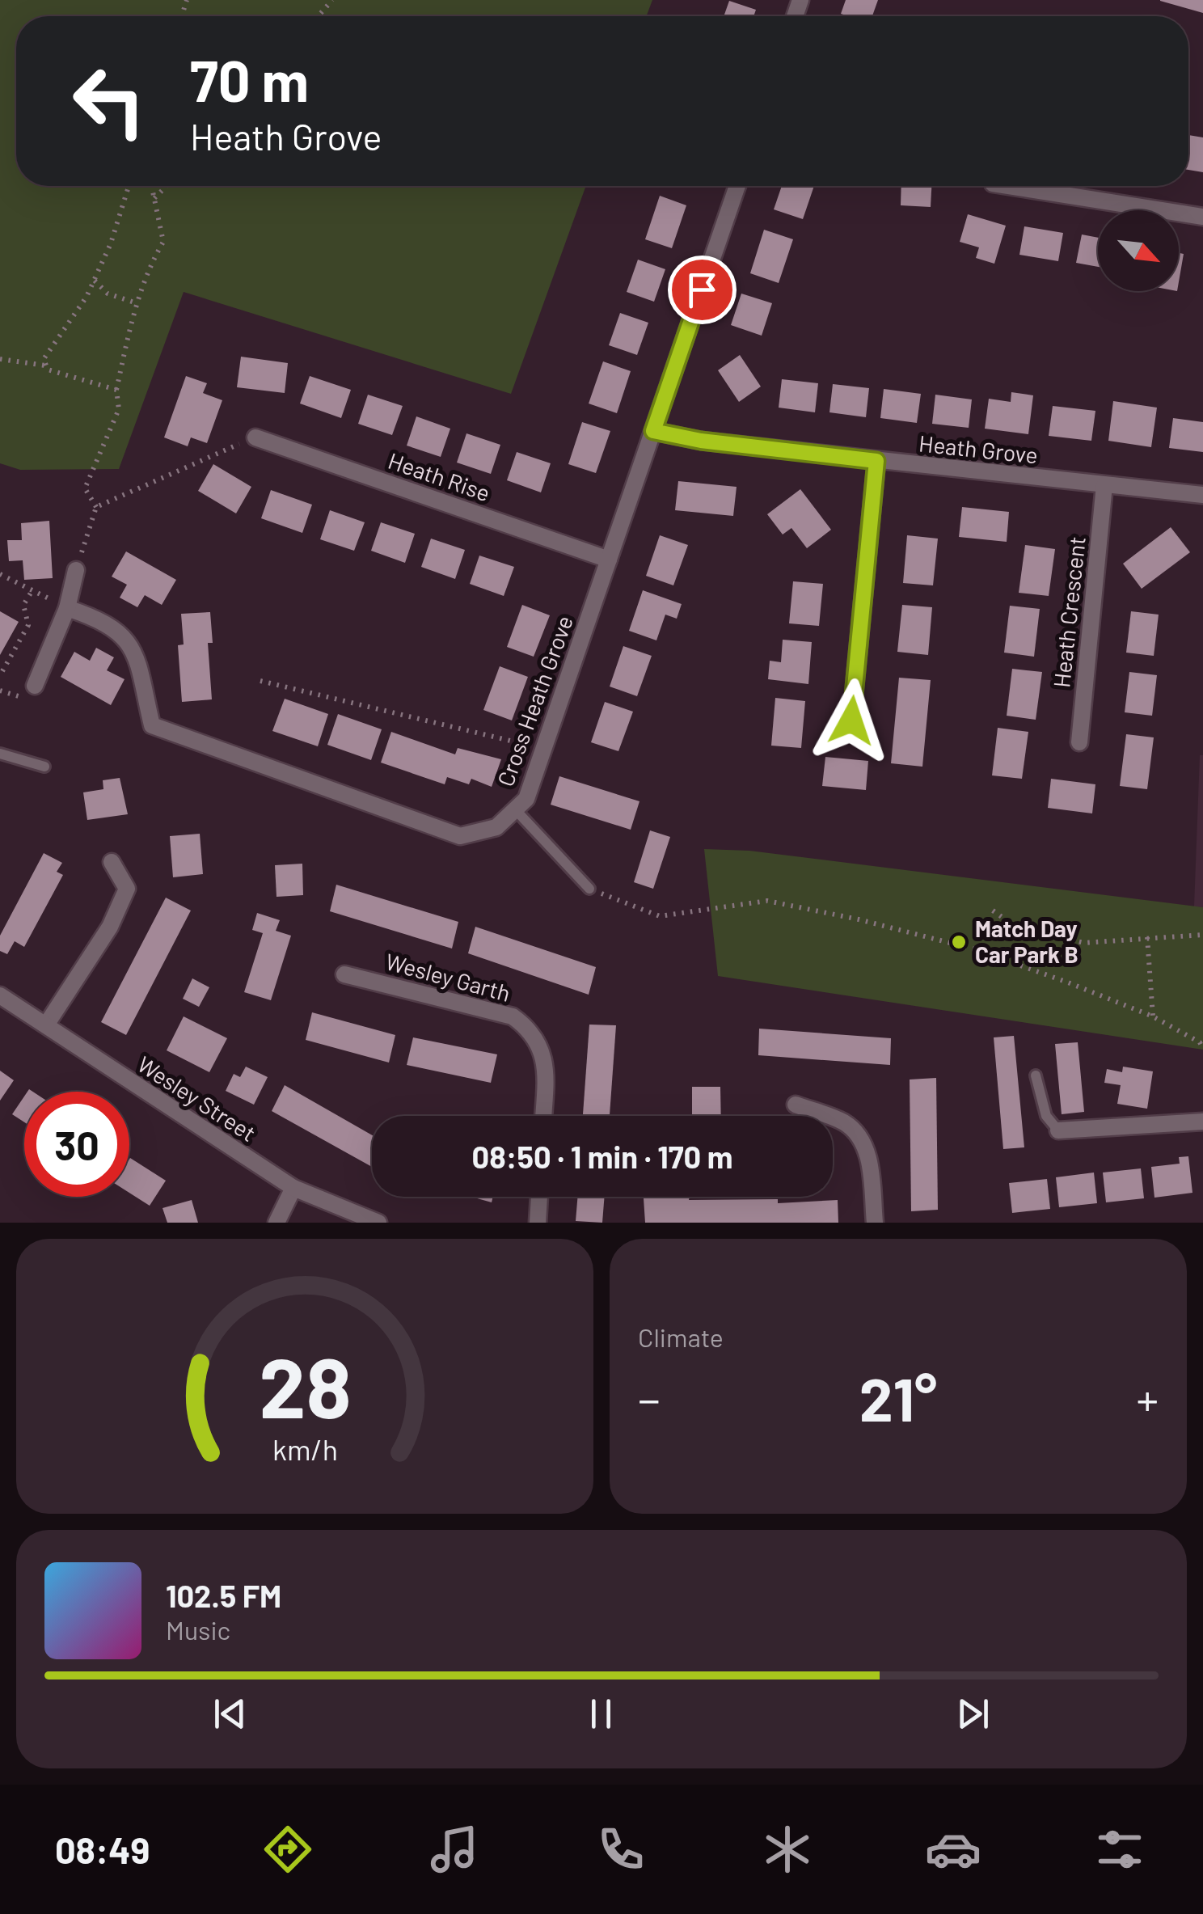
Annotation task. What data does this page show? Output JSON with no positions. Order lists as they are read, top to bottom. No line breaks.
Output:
{"streets":{"street":["Heath Grove","Heath Rise","Heath Crescent","Cross Heath Grove","Wesley Garth","Wesley Street"]},"crossings":[["Heath Grove","Heath Crescent"],["Heath Grove","Cross Heath Grove"],["Heath Rise","Cross Heath Grove"]],"places":["Match Day Car Park B"],"north":"bottom right","page":{"turn":["70 m","Heath Grove"],"limit":"30","trip":"08:50 · 1 min · 170 m","tile":"Climate","heat":["−","21°","+"],"song":["102.5 FM","Music"],"tabs":"08:49","gauge":["28","km/h"]}}
